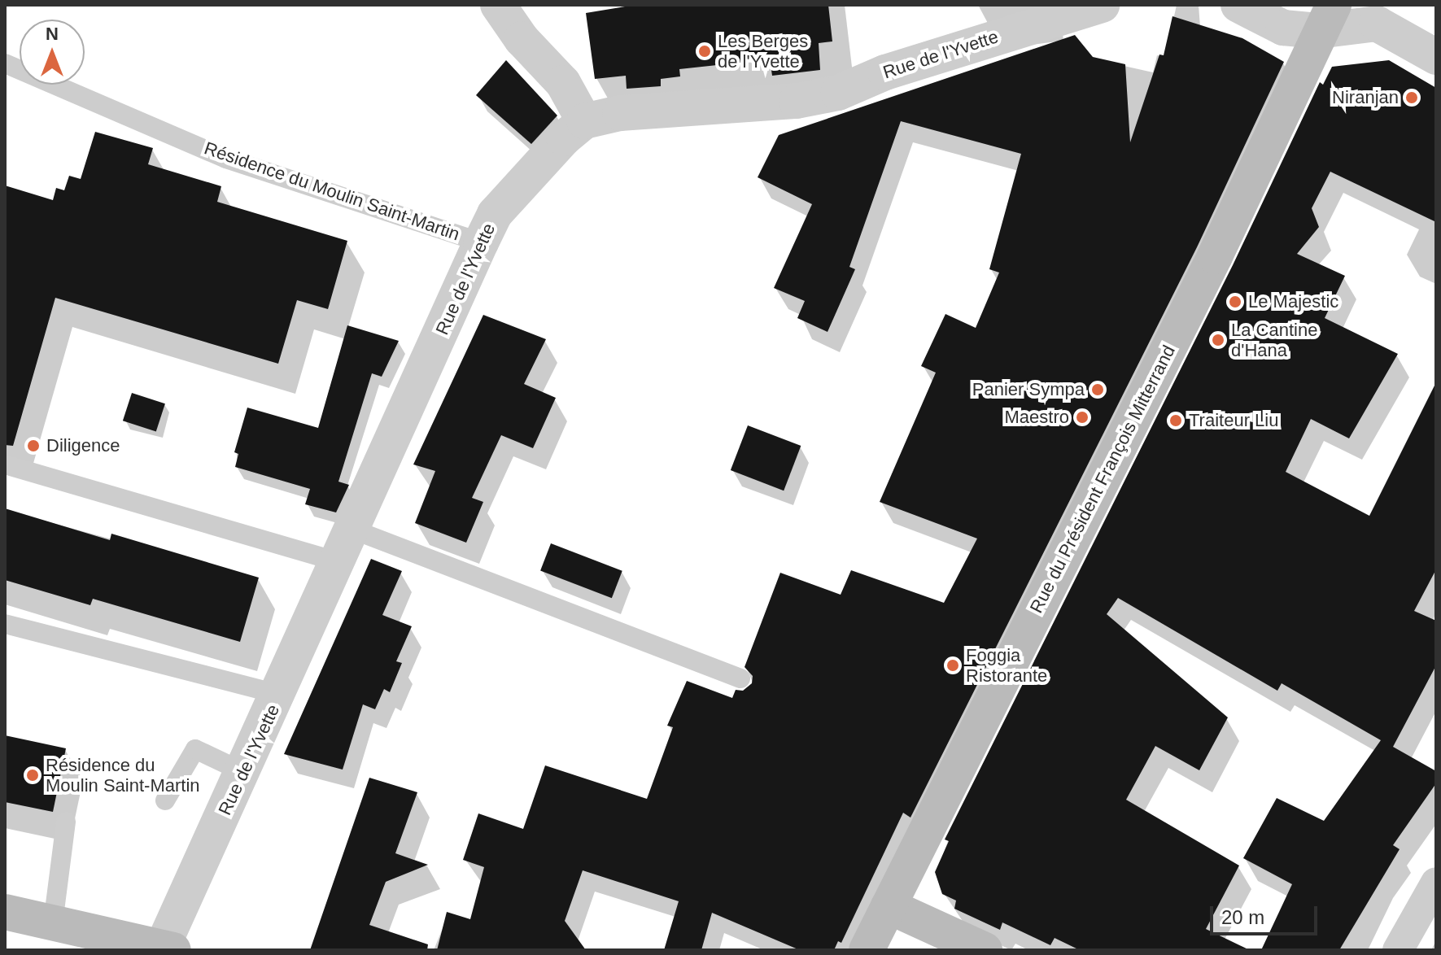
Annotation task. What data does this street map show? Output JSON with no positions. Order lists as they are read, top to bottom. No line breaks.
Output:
{"streets":{"main road":["Rue du Président François Mitterrand"],"street":["Rue de l'Yvette"],"lane":["Résidence du Moulin Saint-Martin"]},"crossings":[["Rue de l'Yvette","Résidence du Moulin Saint-Martin"]],"places":["Les Berges de l'Yvette","Niranjan","Le Majestic","La Cantine d'Hana","Panier Sympa","Maestro","Traiteur Liu","Diligence","Foggia Ristorante","Résidence du Moulin Saint-Martin"],"scale_bar":"20 m","north":"top"}
